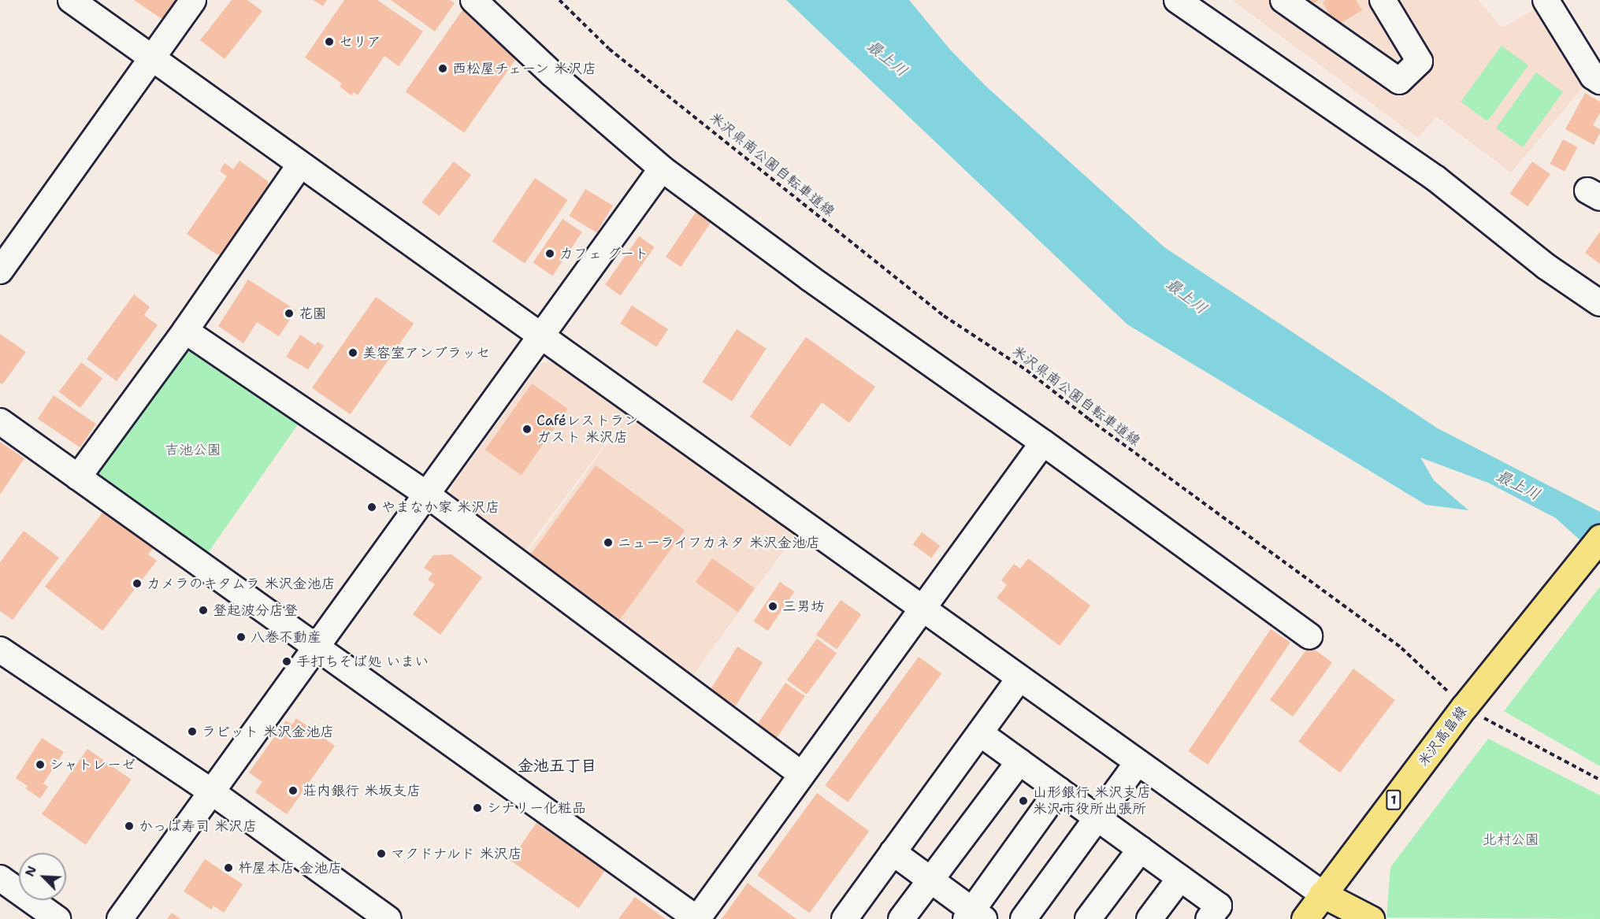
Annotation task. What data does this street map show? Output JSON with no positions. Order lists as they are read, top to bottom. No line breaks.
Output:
{"streets":{"main road":["米沢高畠線","1"],"path":["米沢県南公園自転車道線"]},"crossings":[["米沢県南公園自転車道線","米沢高畠線"]],"districts":["金池五丁目"],"water":["最上川"],"parks":["吉池公園","北村公園"],"places":["セリア","西松屋チェーン 米沢店","カフェ グート","花園","美容室アンブラッセ","Caféレストラン ガスト 米沢店","やまなか家 米沢店","ニューライフカネタ 米沢金池店","カメラのキタムラ 米沢金池店","三男坊","登起波分店登","八巻不動産","手打ちそば処 いまい","ラビット 米沢金池店","シャトレーゼ","荘内銀行 米坂支店","山形銀行 米沢支店 米沢市役所出張所","シナリー化粧品","かっぱ寿司 米沢店","マクドナルド 米沢店","杵屋本店 金池店"],"north":"top left"}
